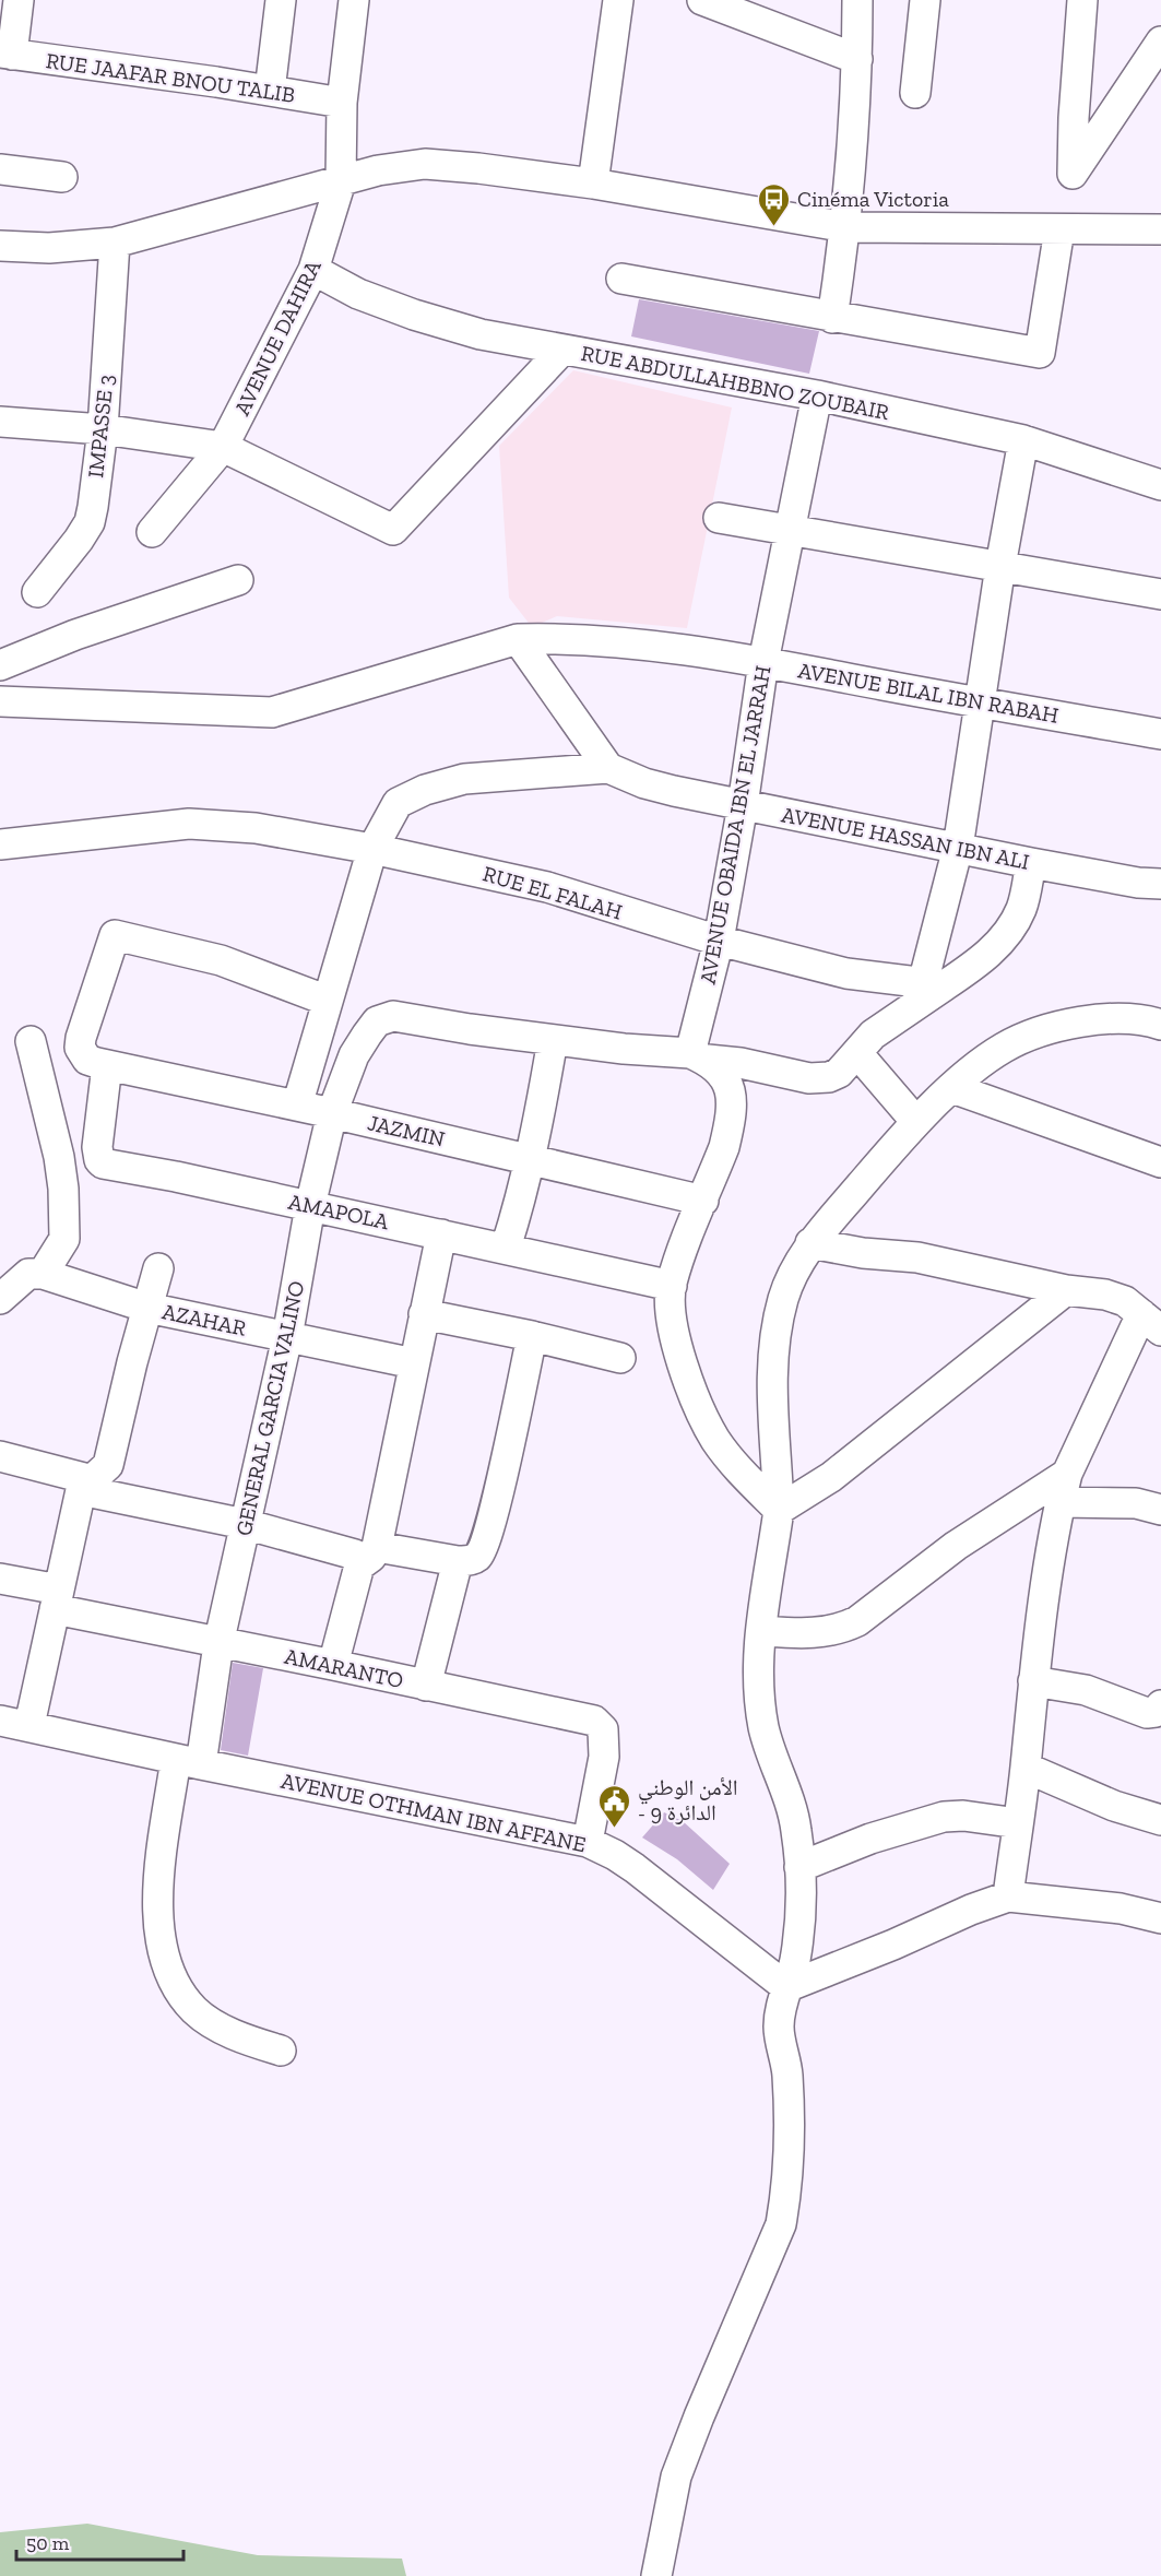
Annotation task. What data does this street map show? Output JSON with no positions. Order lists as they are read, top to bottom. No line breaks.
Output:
{"streets":{"street":["RUE JAAFAR BNOU TALIB","AVENUE DAHIRA","RUE ABDULLAHBBNO ZOUBAIR","IMPASSE 3","AVENUE BILAL IBN RABAH","AVENUE OBAIDA IBN EL JARRAH","AVENUE HASSAN IBN ALI","RUE EL FALAH","JAZMIN","AMAPOLA","AZAHAR","GENERAL GARCIA VALINO","AMARANTO","AVENUE OTHMAN IBN AFFANE"]},"crossings":[["RUE JAAFAR BNOU TALIB","AVENUE DAHIRA"],["AVENUE DAHIRA","RUE ABDULLAHBBNO ZOUBAIR"],["RUE ABDULLAHBBNO ZOUBAIR","AVENUE OBAIDA IBN EL JARRAH"],["AVENUE BILAL IBN RABAH","AVENUE OBAIDA IBN EL JARRAH"],["AVENUE OBAIDA IBN EL JARRAH","AVENUE HASSAN IBN ALI"],["AVENUE OBAIDA IBN EL JARRAH","RUE EL FALAH"],["AVENUE OBAIDA IBN EL JARRAH","GENERAL GARCIA VALINO"],["AVENUE HASSAN IBN ALI","RUE EL FALAH"],["AVENUE HASSAN IBN ALI","JAZMIN"],["RUE EL FALAH","GENERAL GARCIA VALINO"],["JAZMIN","AMAPOLA"],["JAZMIN","GENERAL GARCIA VALINO"],["AMAPOLA","GENERAL GARCIA VALINO"],["AZAHAR","GENERAL GARCIA VALINO"],["GENERAL GARCIA VALINO","AMARANTO"],["GENERAL GARCIA VALINO","AVENUE OTHMAN IBN AFFANE"],["AMARANTO","AVENUE OTHMAN IBN AFFANE"]],"places":{"bus stop":["Cinéma Victoria"],"public building":["الأمن الوطني - الدائرة 9"]},"scale_bar":"50 m"}
